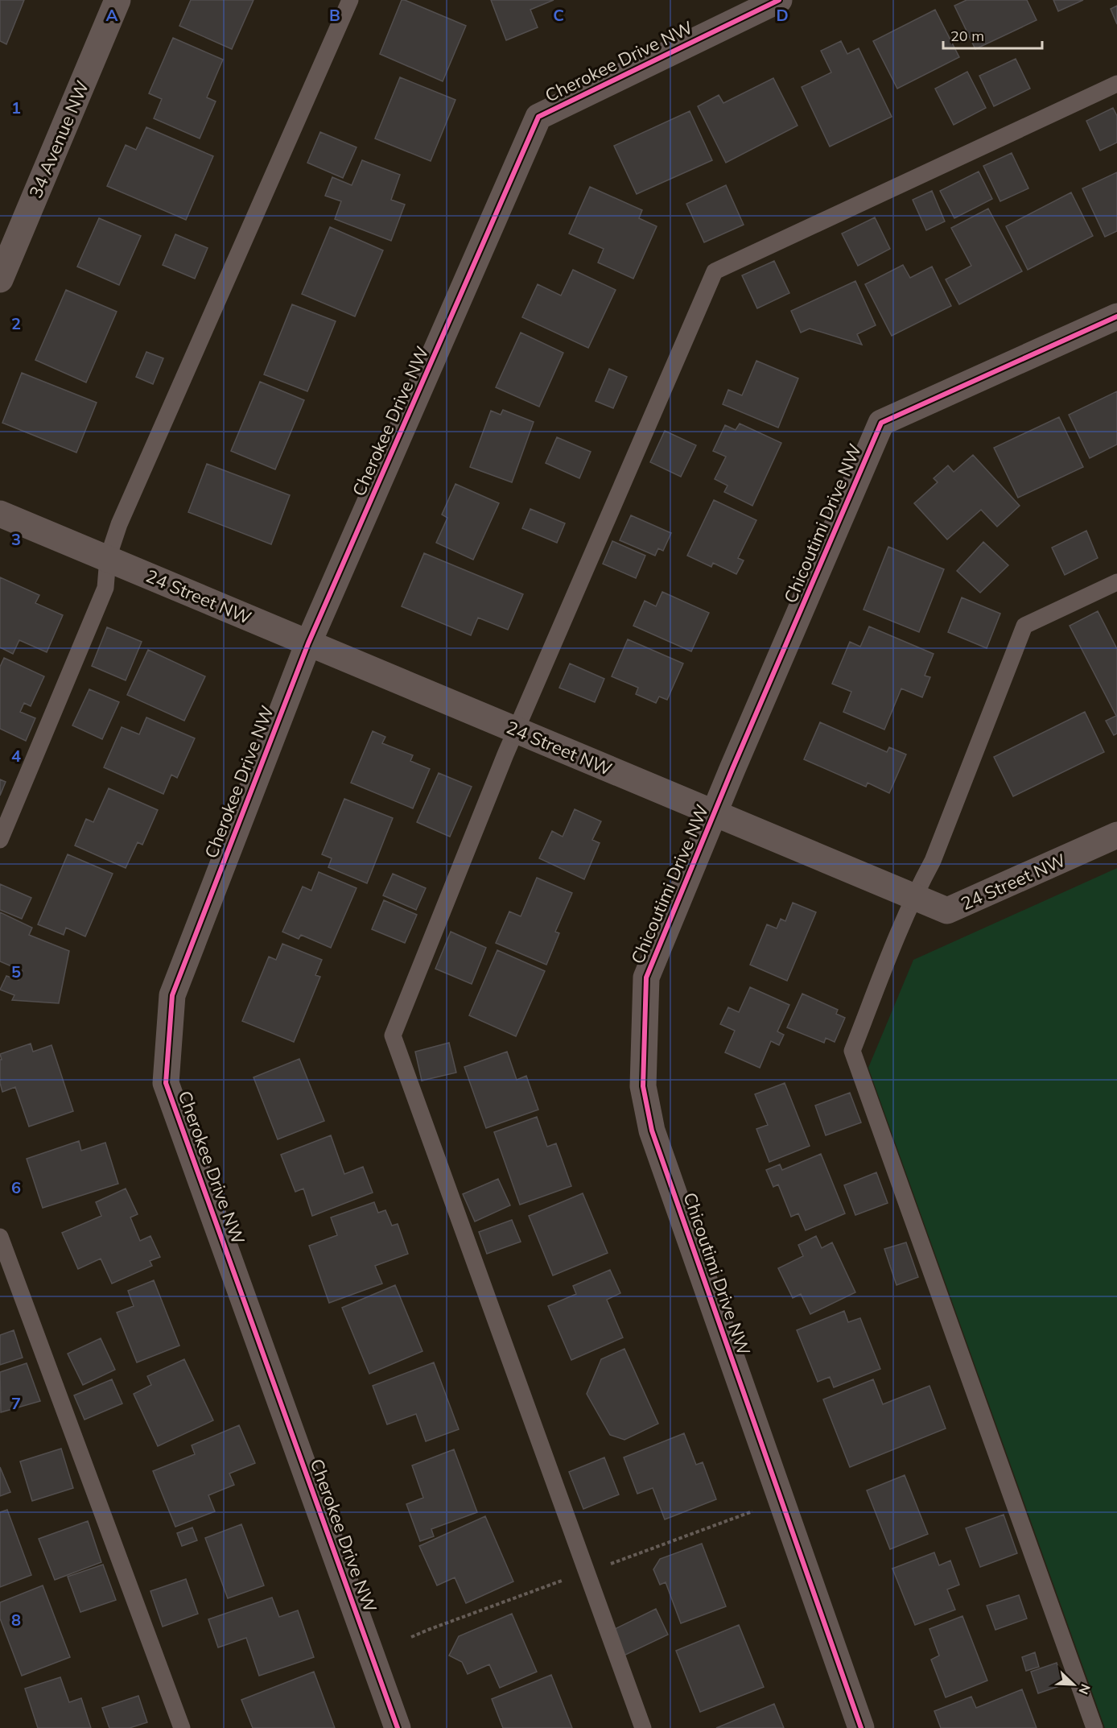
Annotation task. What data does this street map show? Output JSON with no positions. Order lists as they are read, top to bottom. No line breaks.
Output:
{"streets":{"street":["Cherokee Drive NW","34 Avenue NW","Chicoutimi Drive NW","24 Street NW"]},"crossings":[["Cherokee Drive NW","24 Street NW"],["Chicoutimi Drive NW","24 Street NW"]],"scale_bar":"20 m","north":"bottom right","grid":{"columns":["A","B","C","D"],"rows":["1","2","3","4","5","6","7","8"]}}
